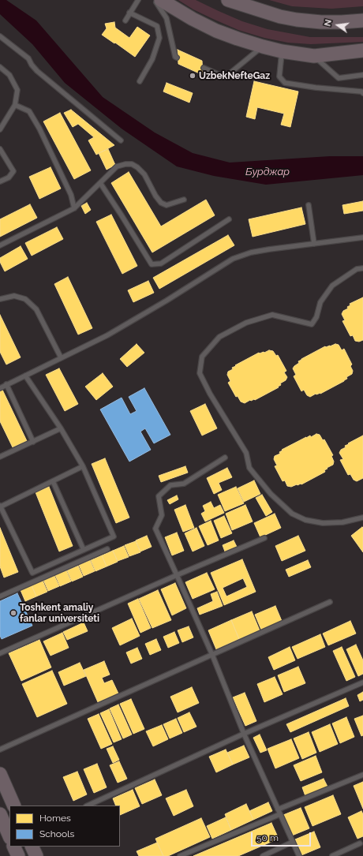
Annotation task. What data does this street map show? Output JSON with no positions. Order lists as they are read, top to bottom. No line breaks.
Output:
{"water":["Бурджар"],"places":["UzbekNefteGaz","Toshkent amaliy fanlar universiteti"],"legend":["Homes","Schools"],"scale_bar":"50 m","north":"left"}
